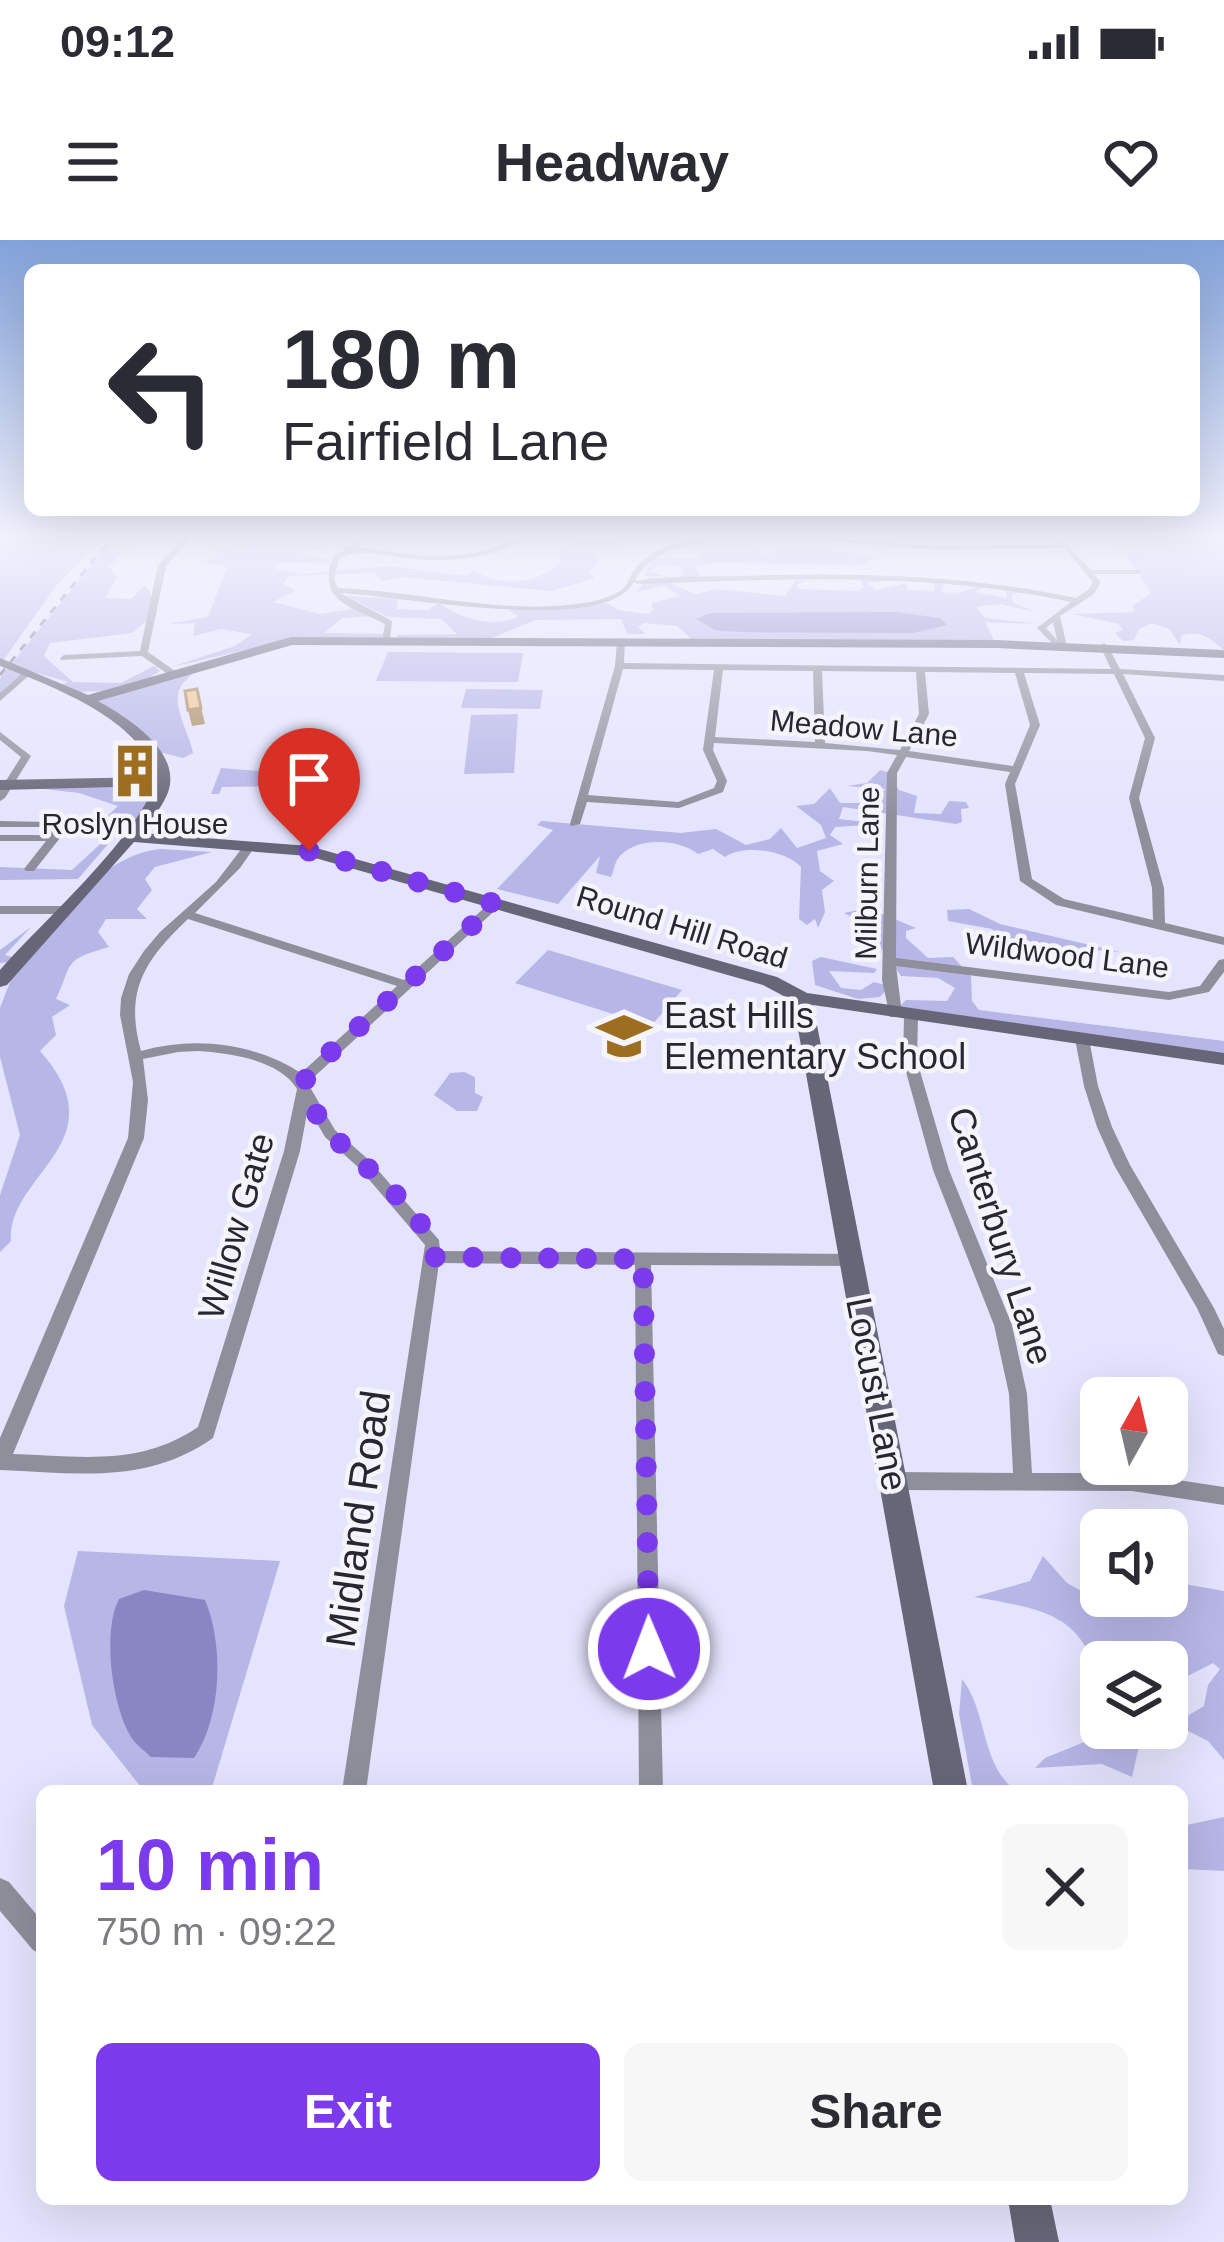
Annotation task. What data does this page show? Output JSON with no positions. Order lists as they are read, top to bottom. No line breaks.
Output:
{"streets":{"street":["Meadow Lane","Milburn Lane","Round Hill Road","Wildwood Lane","Willow Gate","Canterbury Lane","Locust Lane","Midland Road"]},"crossings":[["Meadow Lane","Milburn Lane"],["Milburn Lane","Round Hill Road"],["Milburn Lane","Wildwood Lane"],["Milburn Lane","Canterbury Lane"],["Round Hill Road","Canterbury Lane"],["Round Hill Road","Locust Lane"]],"places":{"building":["Roslyn House"],"school or university":["East Hills Elementary School"]},"north":"top","page":{"status":"09:12","header":"Headway","turn":["180 m","Fairfield Lane"],"heading":["10 min","750 m · 09:22"],"buttons":["Exit","Share"]}}
